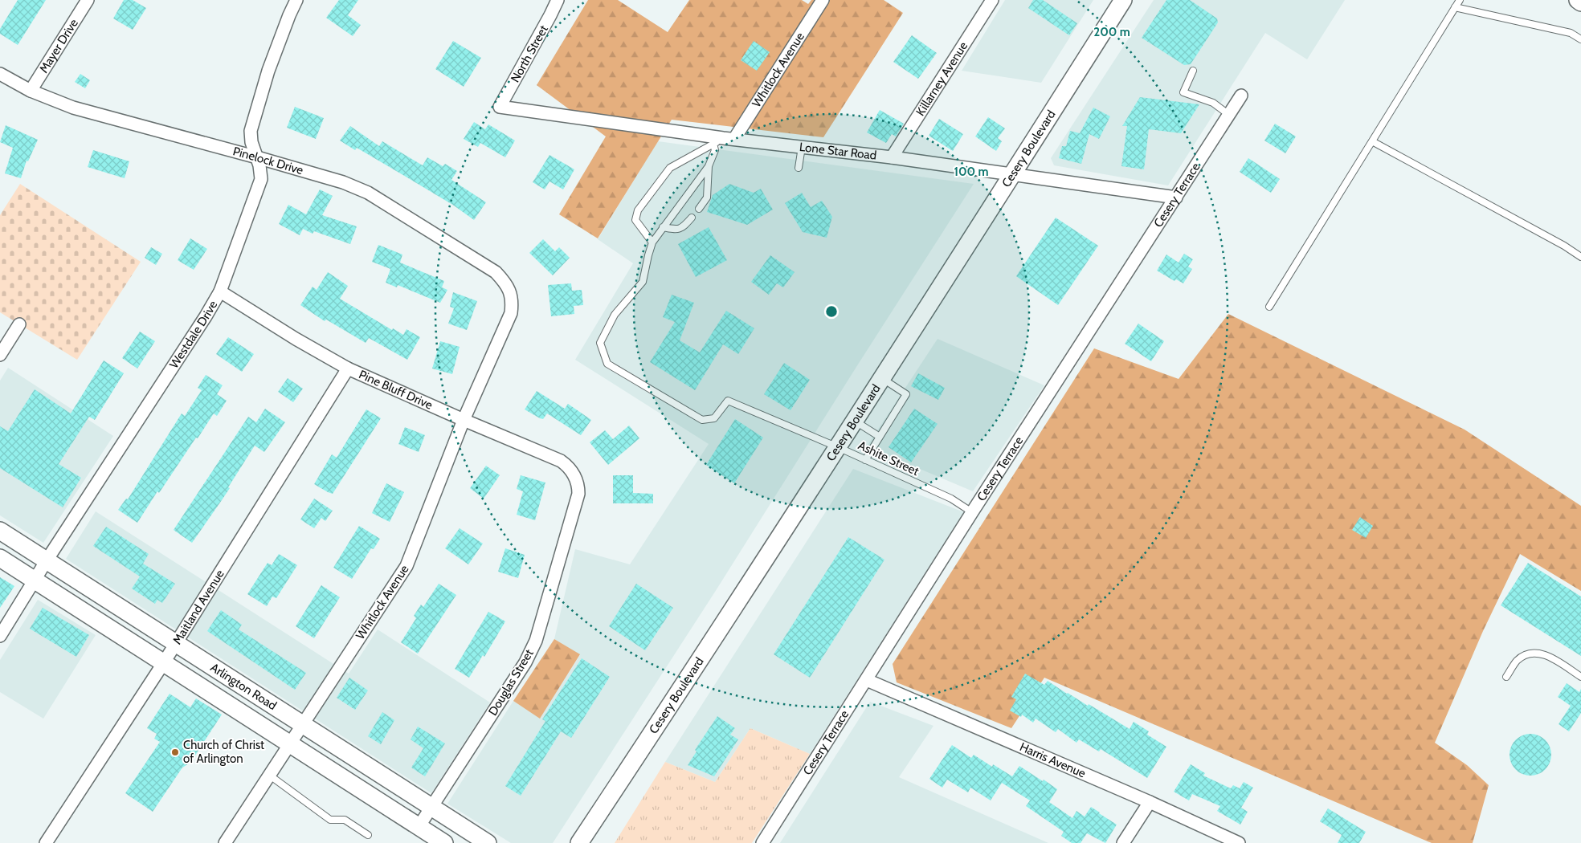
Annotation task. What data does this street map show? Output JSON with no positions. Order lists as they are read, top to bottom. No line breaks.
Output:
{"streets":{"main road":["Cesery Boulevard","Arlington Road"],"street":["Mayer Drive","North Street","Whitlock Avenue","Killarney Avenue","Lone Star Road","Pinelock Drive","Cesery Terrace","Westdale Drive","Pine Bluff Drive","Maitland Avenue","Douglas Street","Harris Avenue"],"lane":["Ashite Street"]},"crossings":[["Mayer Drive","Pinelock Drive"],["North Street","Lone Star Road"],["Whitlock Avenue","Lone Star Road"],["Whitlock Avenue","Pinelock Drive"],["Whitlock Avenue","Pine Bluff Drive"],["Whitlock Avenue","Arlington Road"],["Killarney Avenue","Lone Star Road"],["Cesery Boulevard","Lone Star Road"],["Cesery Boulevard","Ashite Street"],["Lone Star Road","Cesery Terrace"],["Pinelock Drive","Westdale Drive"],["Cesery Terrace","Ashite Street"],["Cesery Terrace","Harris Avenue"],["Westdale Drive","Pine Bluff Drive"],["Westdale Drive","Arlington Road"],["Pine Bluff Drive","Maitland Avenue"],["Pine Bluff Drive","Douglas Street"],["Maitland Avenue","Arlington Road"],["Douglas Street","Arlington Road"]],"places":["Church of Christ of Arlington"],"rings":["200 m","100 m"]}
